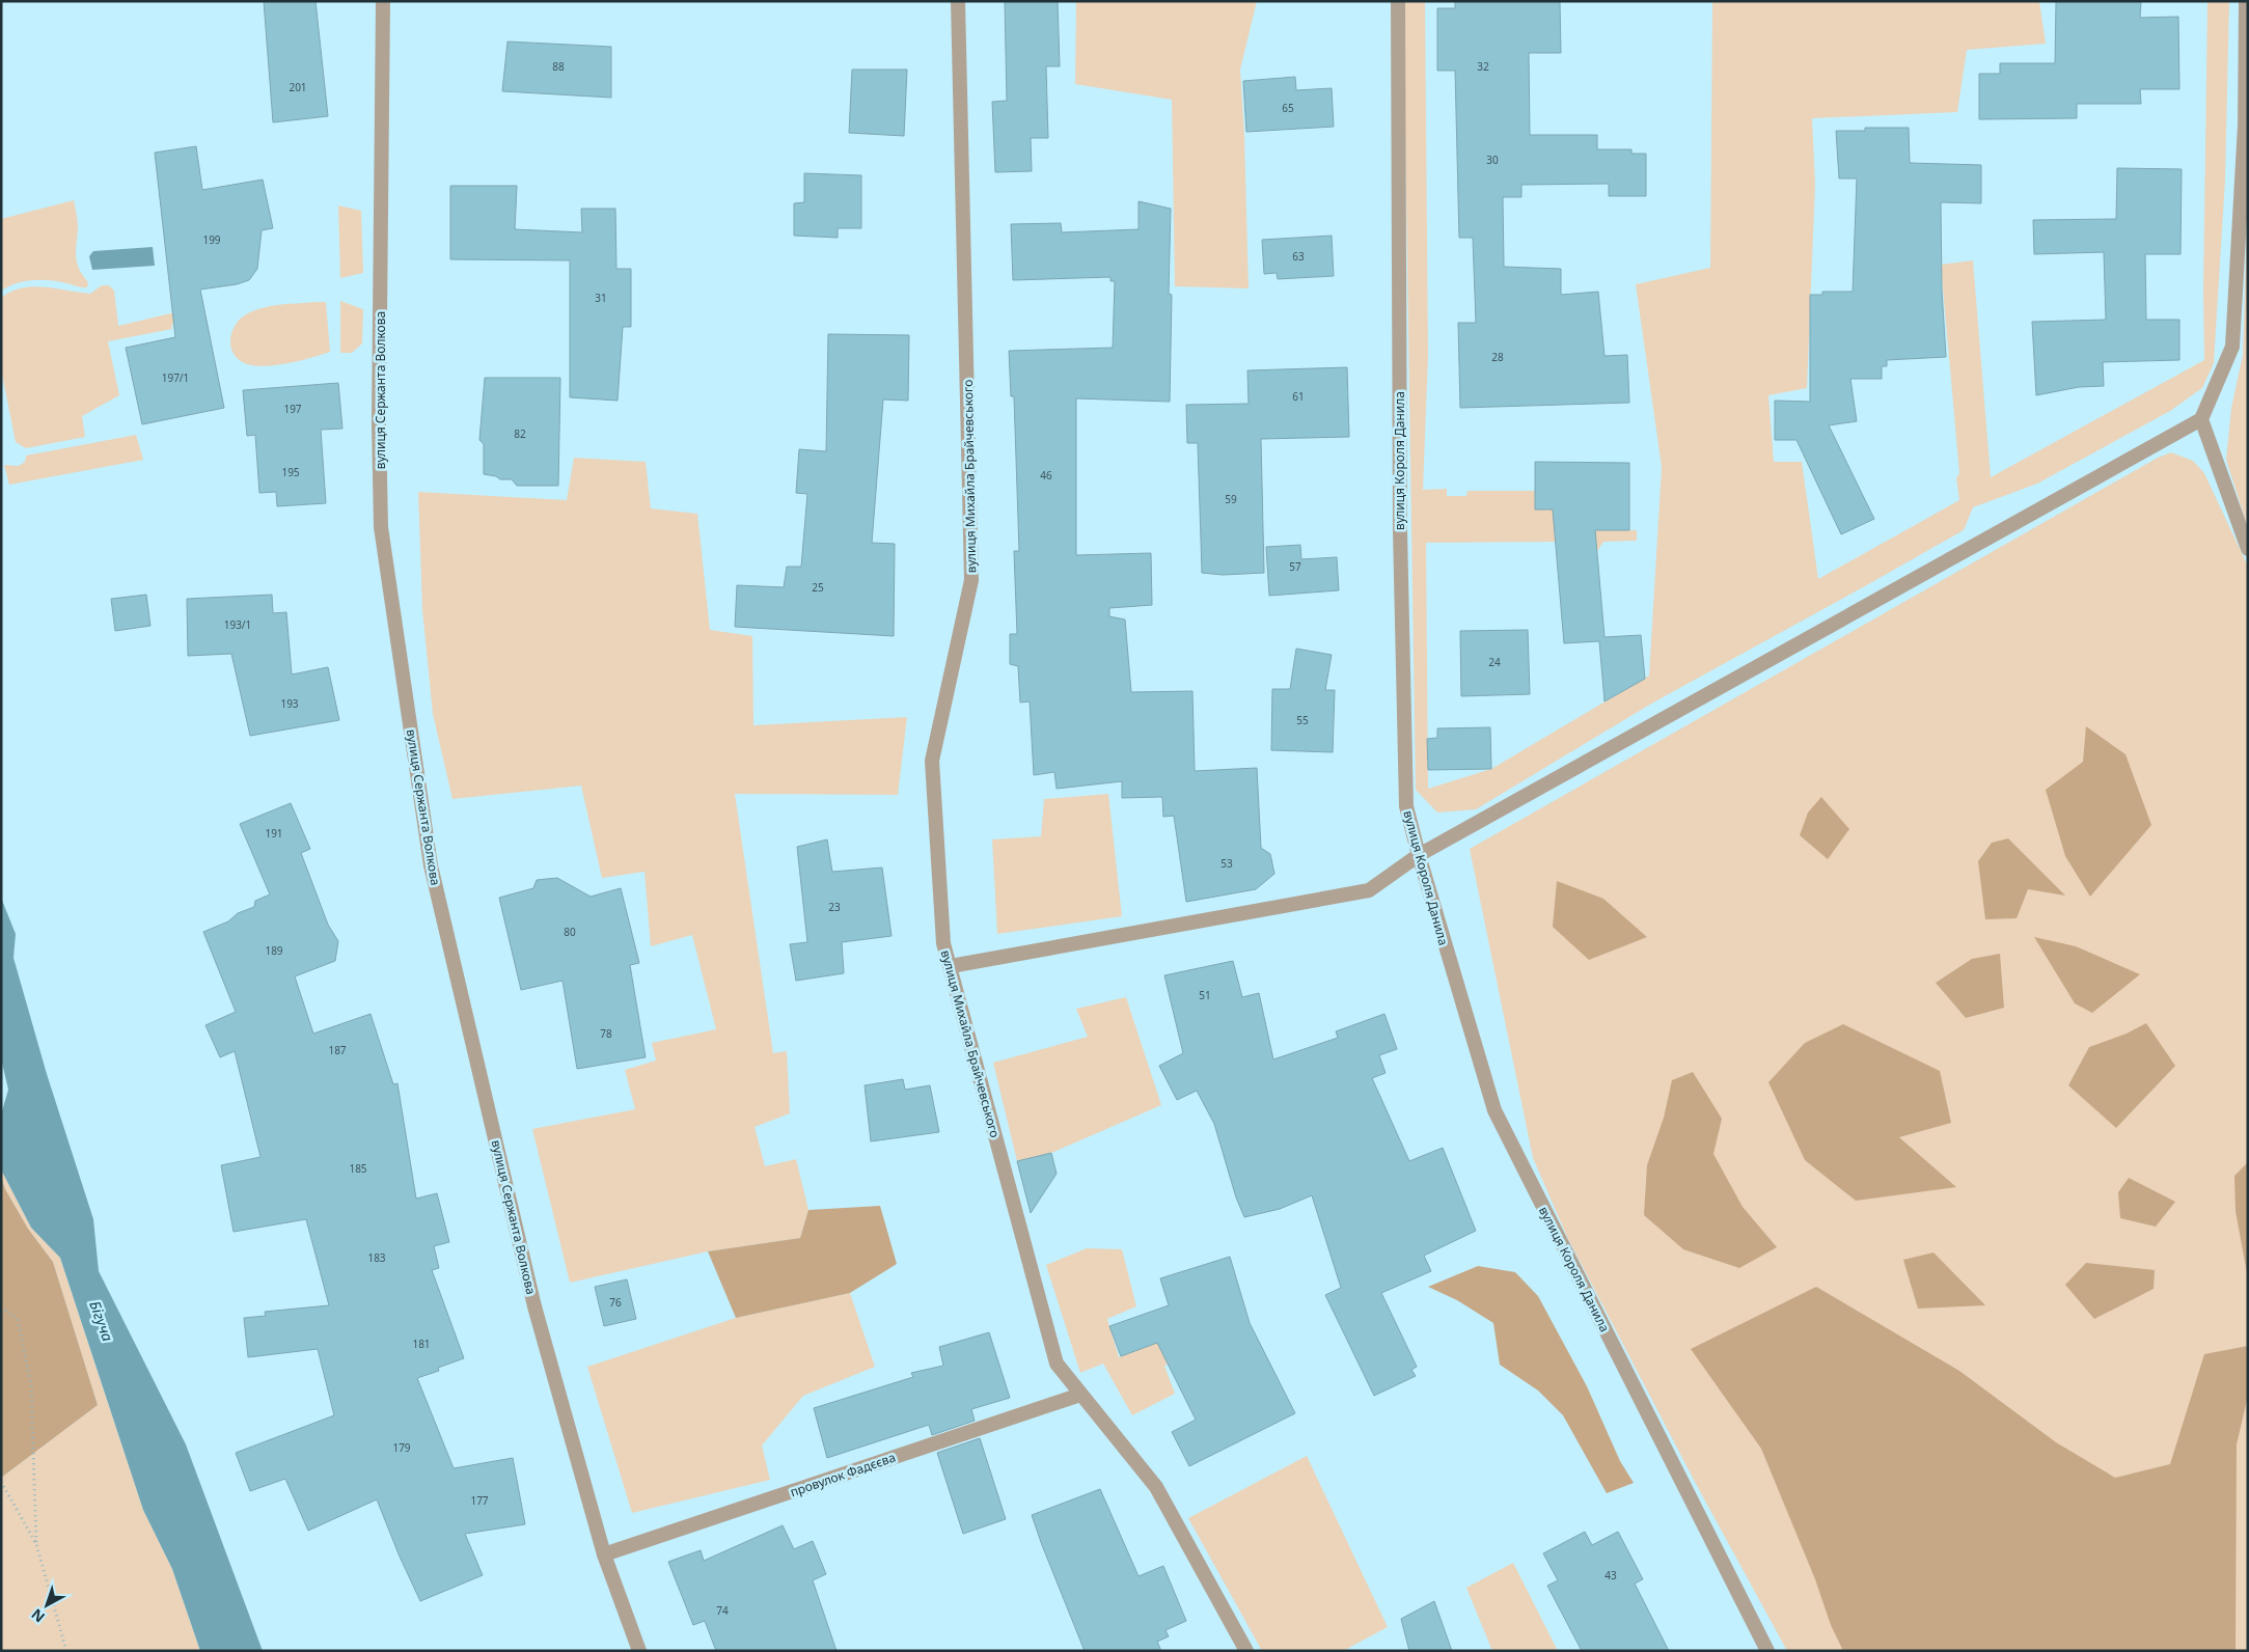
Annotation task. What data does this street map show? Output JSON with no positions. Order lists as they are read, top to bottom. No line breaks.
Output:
{"streets":{"street":["вулиця Сержанта Волкова","вулиця Короля Данила","вулиця Михайла Брайчевського","провулок Фадєєва"]},"crossings":[["вулиця Сержанта Волкова","провулок Фадєєва"],["вулиця Михайла Брайчевського","провулок Фадєєва"]],"water":["Бігуча"],"house_numbers":["88","32","201","65","30","199","63","31","28","197/1","61","197","82","195","46","59","57","25","193/1","24","193","55","191","53","23","80","189","51","78","187","185","183","76","181","179","177","43","74"],"north":"bottom left"}
